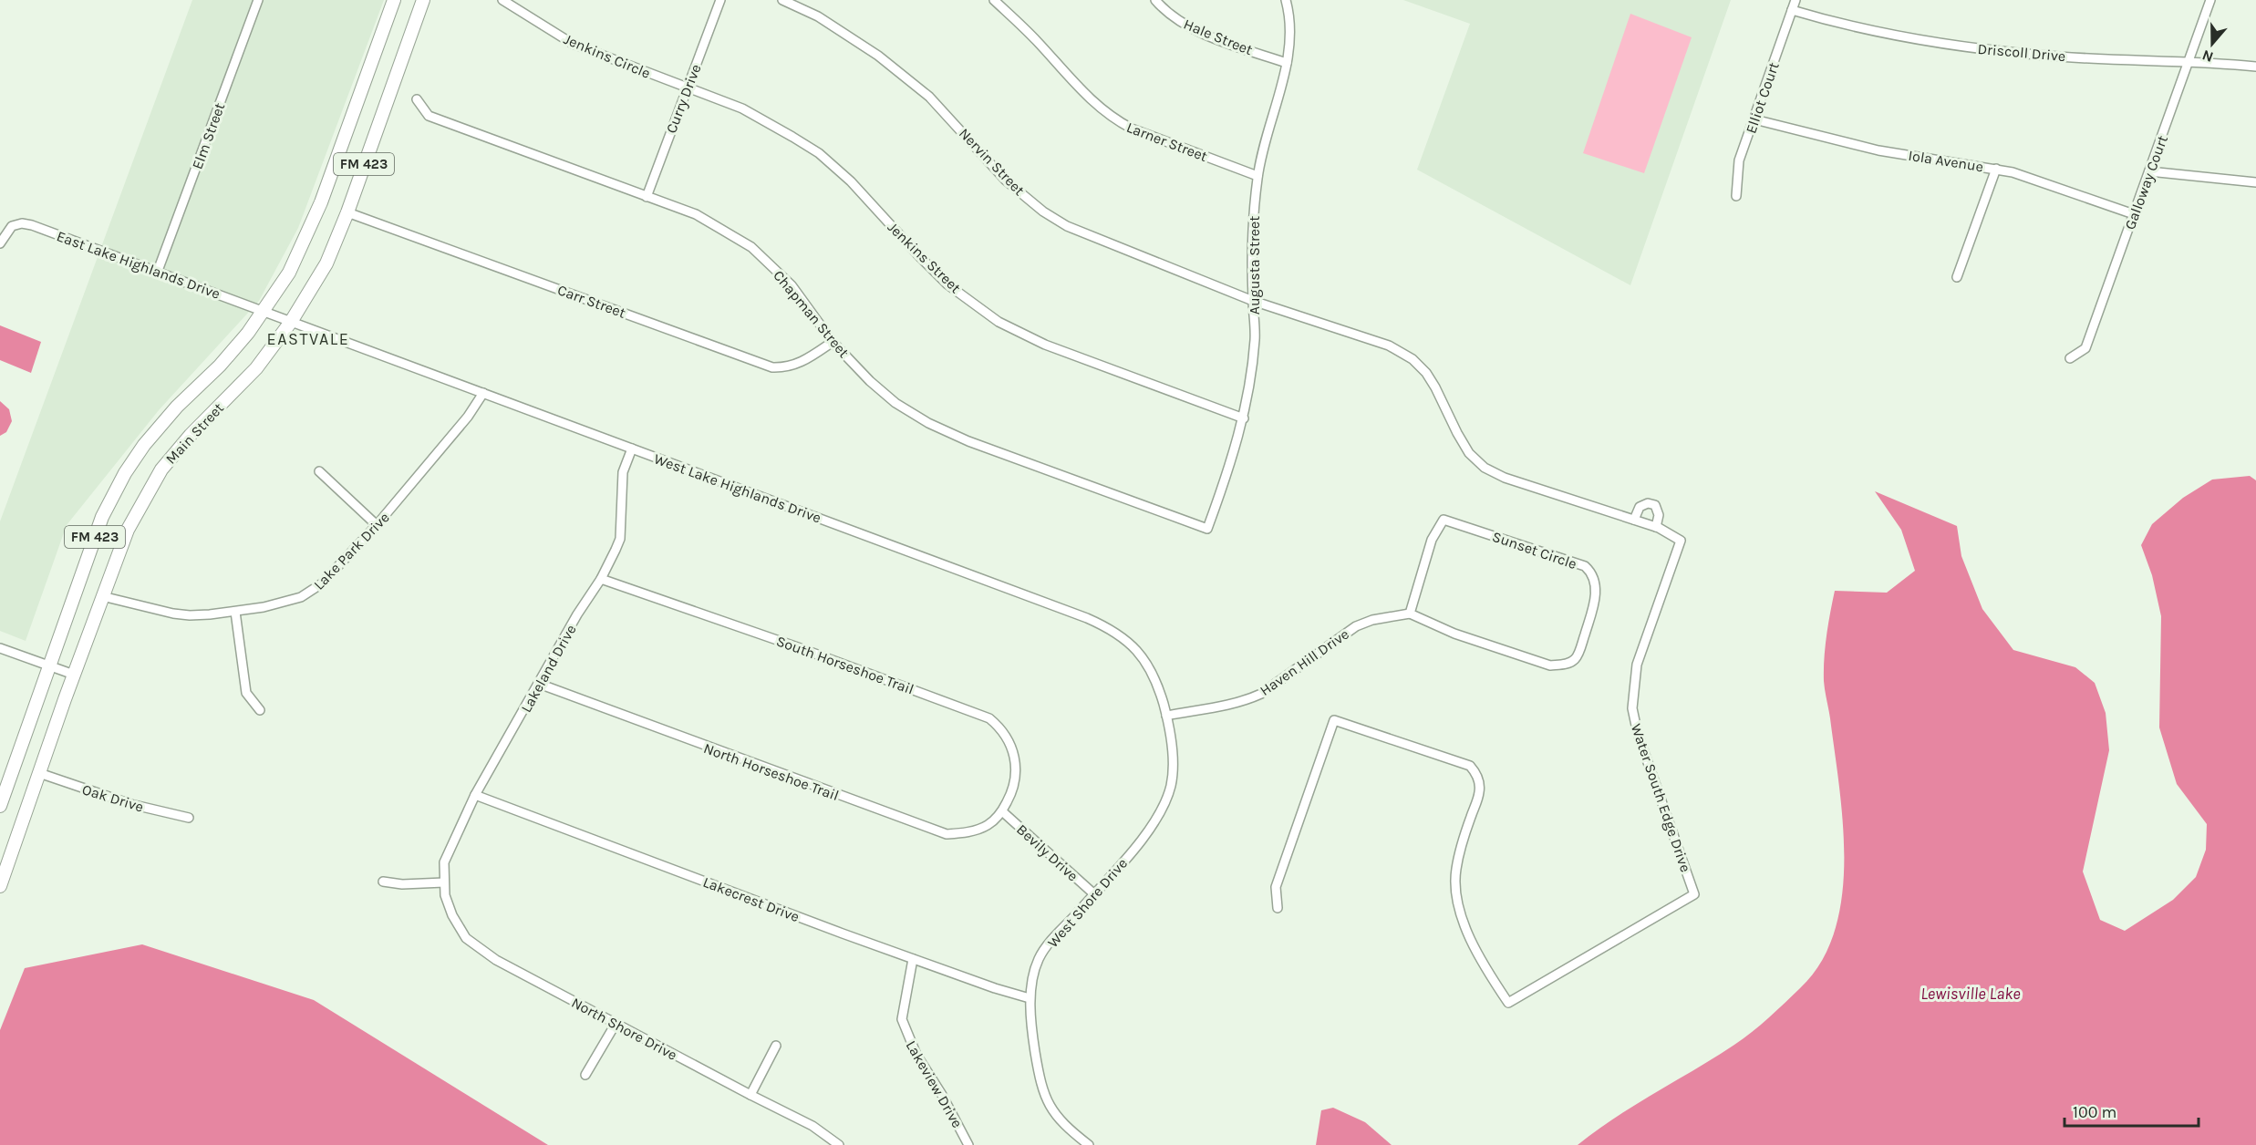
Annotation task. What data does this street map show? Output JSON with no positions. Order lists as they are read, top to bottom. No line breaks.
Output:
{"streets":{"main road":["FM 423","Main Street"],"street":["Hale Street","Driscoll Drive","Jenkins Circle","Elliot Court","Curry Drive","Elm Street","Larner Street","Iola Avenue","Nervin Street","Galloway Court","Jenkins Street","East Lake Highlands Drive","Augusta Street","Carr Street","Chapman Street","West Lake Highlands Drive","Sunset Circle","Lake Park Drive","Haven Hill Drive","South Horseshoe Trail","Lakeland Drive","North Horseshoe Trail","Oak Drive","Water South Edge Drive","Bevily Drive","Lakecrest Drive","West Shore Drive","North Shore Drive","Lakeview Drive"]},"crossings":[["Hale Street","Augusta Street"],["Driscoll Drive","Elliot Court"],["Driscoll Drive","Galloway Court"],["Jenkins Circle","Curry Drive"],["Jenkins Circle","Jenkins Street"],["Elliot Court","Iola Avenue"],["Curry Drive","Jenkins Street"],["Curry Drive","Chapman Street"],["Elm Street","East Lake Highlands Drive"],["Larner Street","Augusta Street"],["Iola Avenue","Galloway Court"],["Nervin Street","Augusta Street"],["Nervin Street","Water South Edge Drive"],["Jenkins Street","Augusta Street"],["East Lake Highlands Drive","Main Street"],["East Lake Highlands Drive","West Lake Highlands Drive"],["Augusta Street","Chapman Street"],["Augusta Street","Water South Edge Drive"],["Carr Street","Chapman Street"],["Carr Street","Main Street"],["Main Street","West Lake Highlands Drive"],["Main Street","Lake Park Drive"],["Main Street","Oak Drive"],["West Lake Highlands Drive","Lake Park Drive"],["West Lake Highlands Drive","Haven Hill Drive"],["West Lake Highlands Drive","Lakeland Drive"],["West Lake Highlands Drive","West Shore Drive"],["Sunset Circle","Haven Hill Drive"],["Haven Hill Drive","West Shore Drive"],["South Horseshoe Trail","Lakeland Drive"],["South Horseshoe Trail","North Horseshoe Trail"],["South Horseshoe Trail","Bevily Drive"],["Lakeland Drive","North Horseshoe Trail"],["Lakeland Drive","Lakecrest Drive"],["Lakeland Drive","North Shore Drive"],["North Horseshoe Trail","Bevily Drive"],["Bevily Drive","West Shore Drive"],["Lakecrest Drive","West Shore Drive"],["Lakecrest Drive","Lakeview Drive"]],"districts":["EASTVALE"],"water":["Lewisville Lake"],"scale_bar":"100 m","north":"bottom"}
